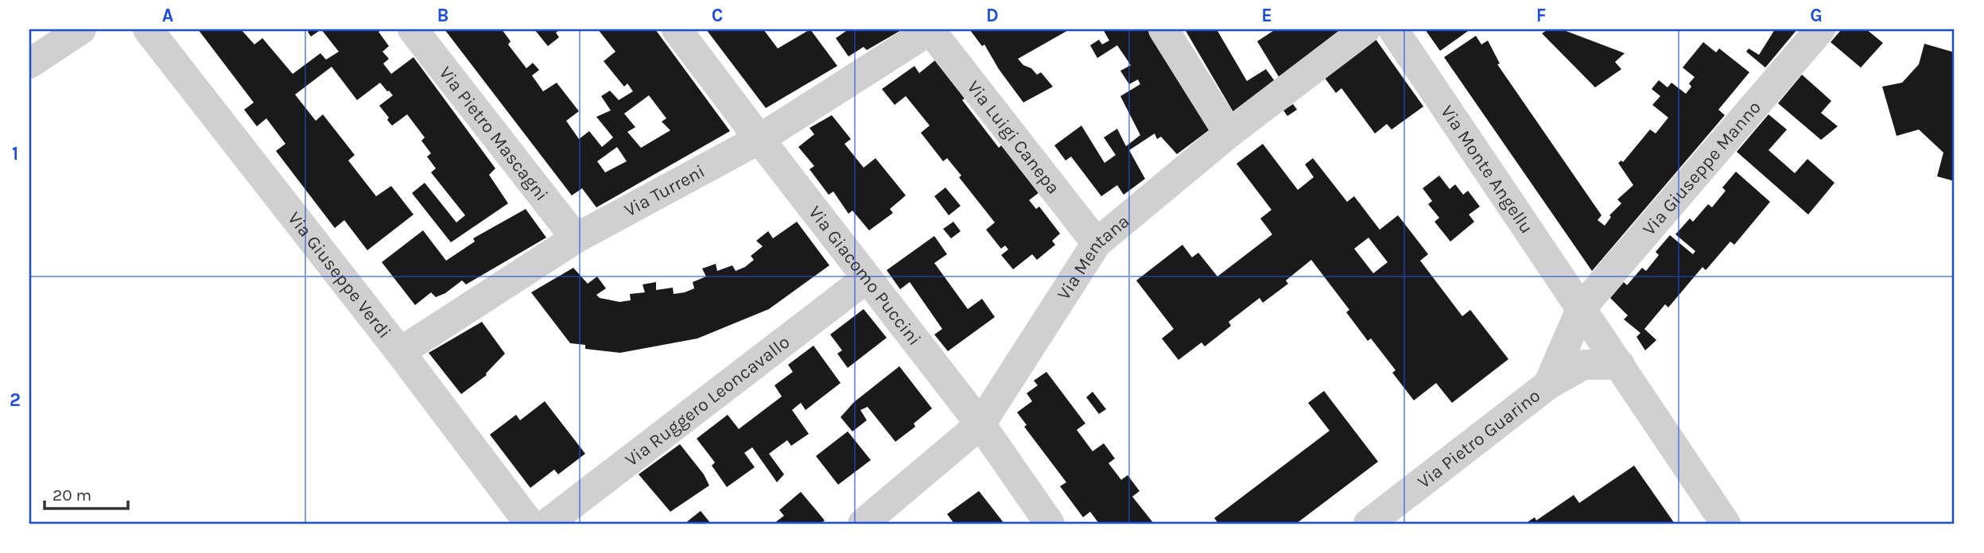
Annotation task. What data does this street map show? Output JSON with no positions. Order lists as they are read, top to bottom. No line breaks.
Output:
{"streets":{"street":["Via Pietro Mascagni","Via Luigi Canepa","Via Monte Angellu","Via Giuseppe Manno","Via Turreni","Via Mentana","Via Giuseppe Verdi","Via Giacomo Puccini","Via Ruggero Leoncavallo","Via Pietro Guarino"]},"crossings":[["Via Pietro Mascagni","Via Turreni"],["Via Luigi Canepa","Via Turreni"],["Via Luigi Canepa","Via Mentana"],["Via Monte Angellu","Via Giuseppe Manno"],["Via Monte Angellu","Via Pietro Guarino"],["Via Giuseppe Manno","Via Pietro Guarino"],["Via Turreni","Via Giuseppe Verdi"],["Via Turreni","Via Giacomo Puccini"],["Via Mentana","Via Giacomo Puccini"],["Via Giacomo Puccini","Via Ruggero Leoncavallo"]],"scale_bar":"20 m","grid":{"columns":["A","B","C","D","E","F","G"],"rows":["1","2"]}}
